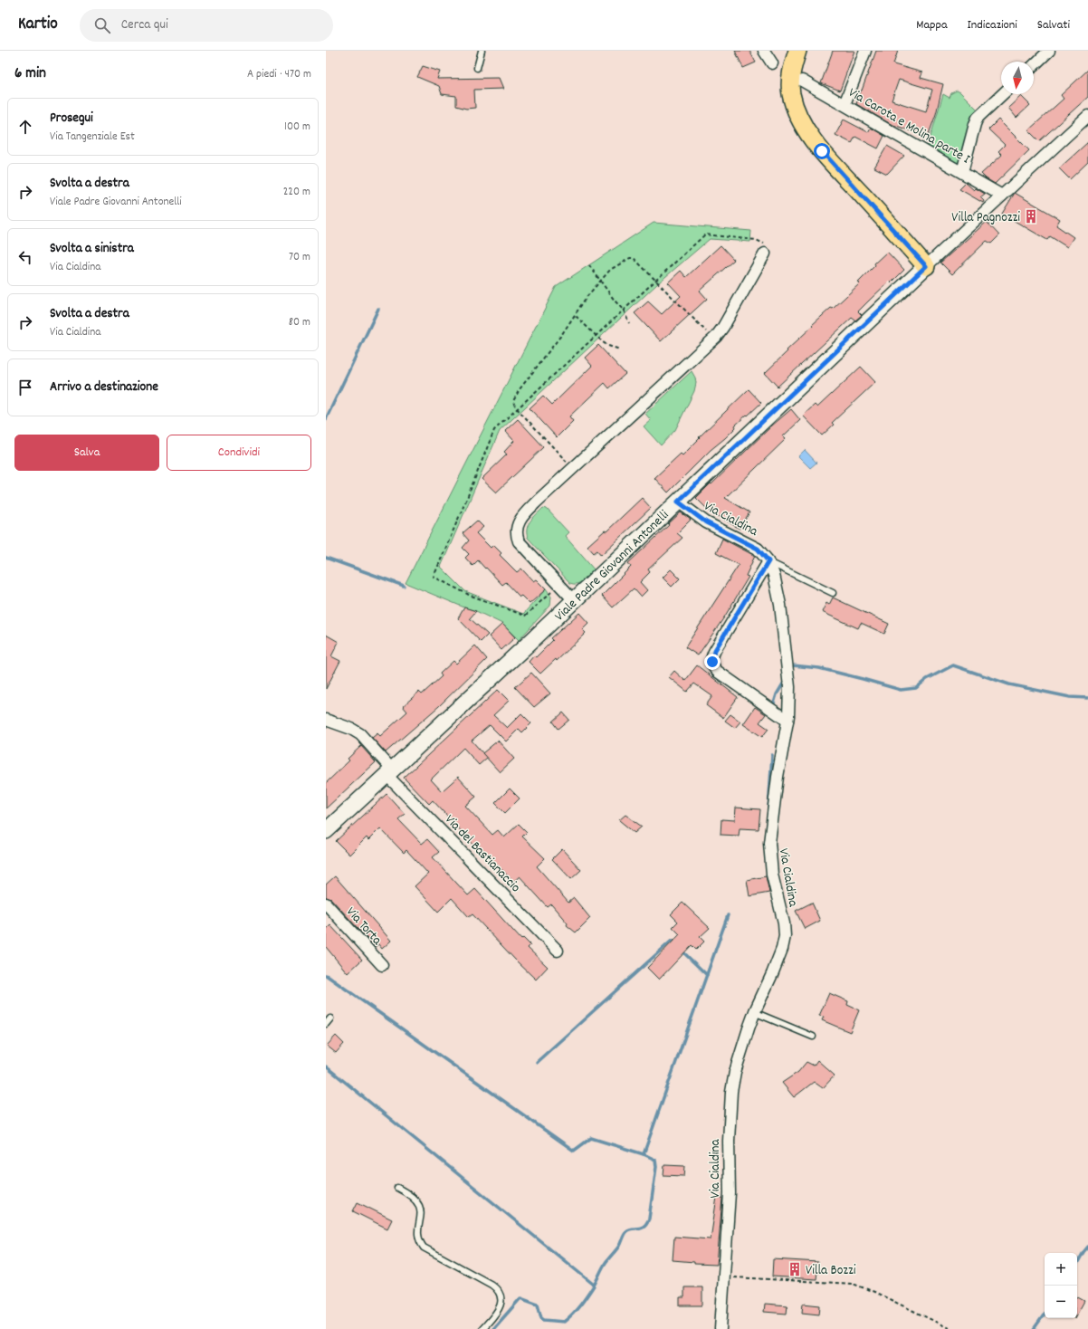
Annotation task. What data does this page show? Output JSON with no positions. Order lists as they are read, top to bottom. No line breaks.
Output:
{"streets":{"main road":["Viale Padre Giovanni Antonelli"],"street":["Via Carota e Molina parte I","Via Cialdina","Via del Bastianaccio","Via Torta"]},"crossings":[["Via Cialdina","Viale Padre Giovanni Antonelli"],["Viale Padre Giovanni Antonelli","Via del Bastianaccio"]],"places":{"building":["Villa Pagnozzi","Villa Bozzi"]},"north":"bottom","page":{"header":"Kartio","search":"Cerca qui","nav":["Mappa","Indicazioni","Salvati"],"heading":["6 min","A piedi · 470 m"],"list":[["Prosegui","Via Tangenziale Est","100 m"],["Svolta a destra","Viale Padre Giovanni Antonelli","220 m"],["Svolta a sinistra","Via Cialdina","70 m"],["Svolta a destra","Via Cialdina","80 m"],"Arrivo a destinazione"],"buttons":["Salva","Condividi"],"map_buttons":["+","−"]}}
